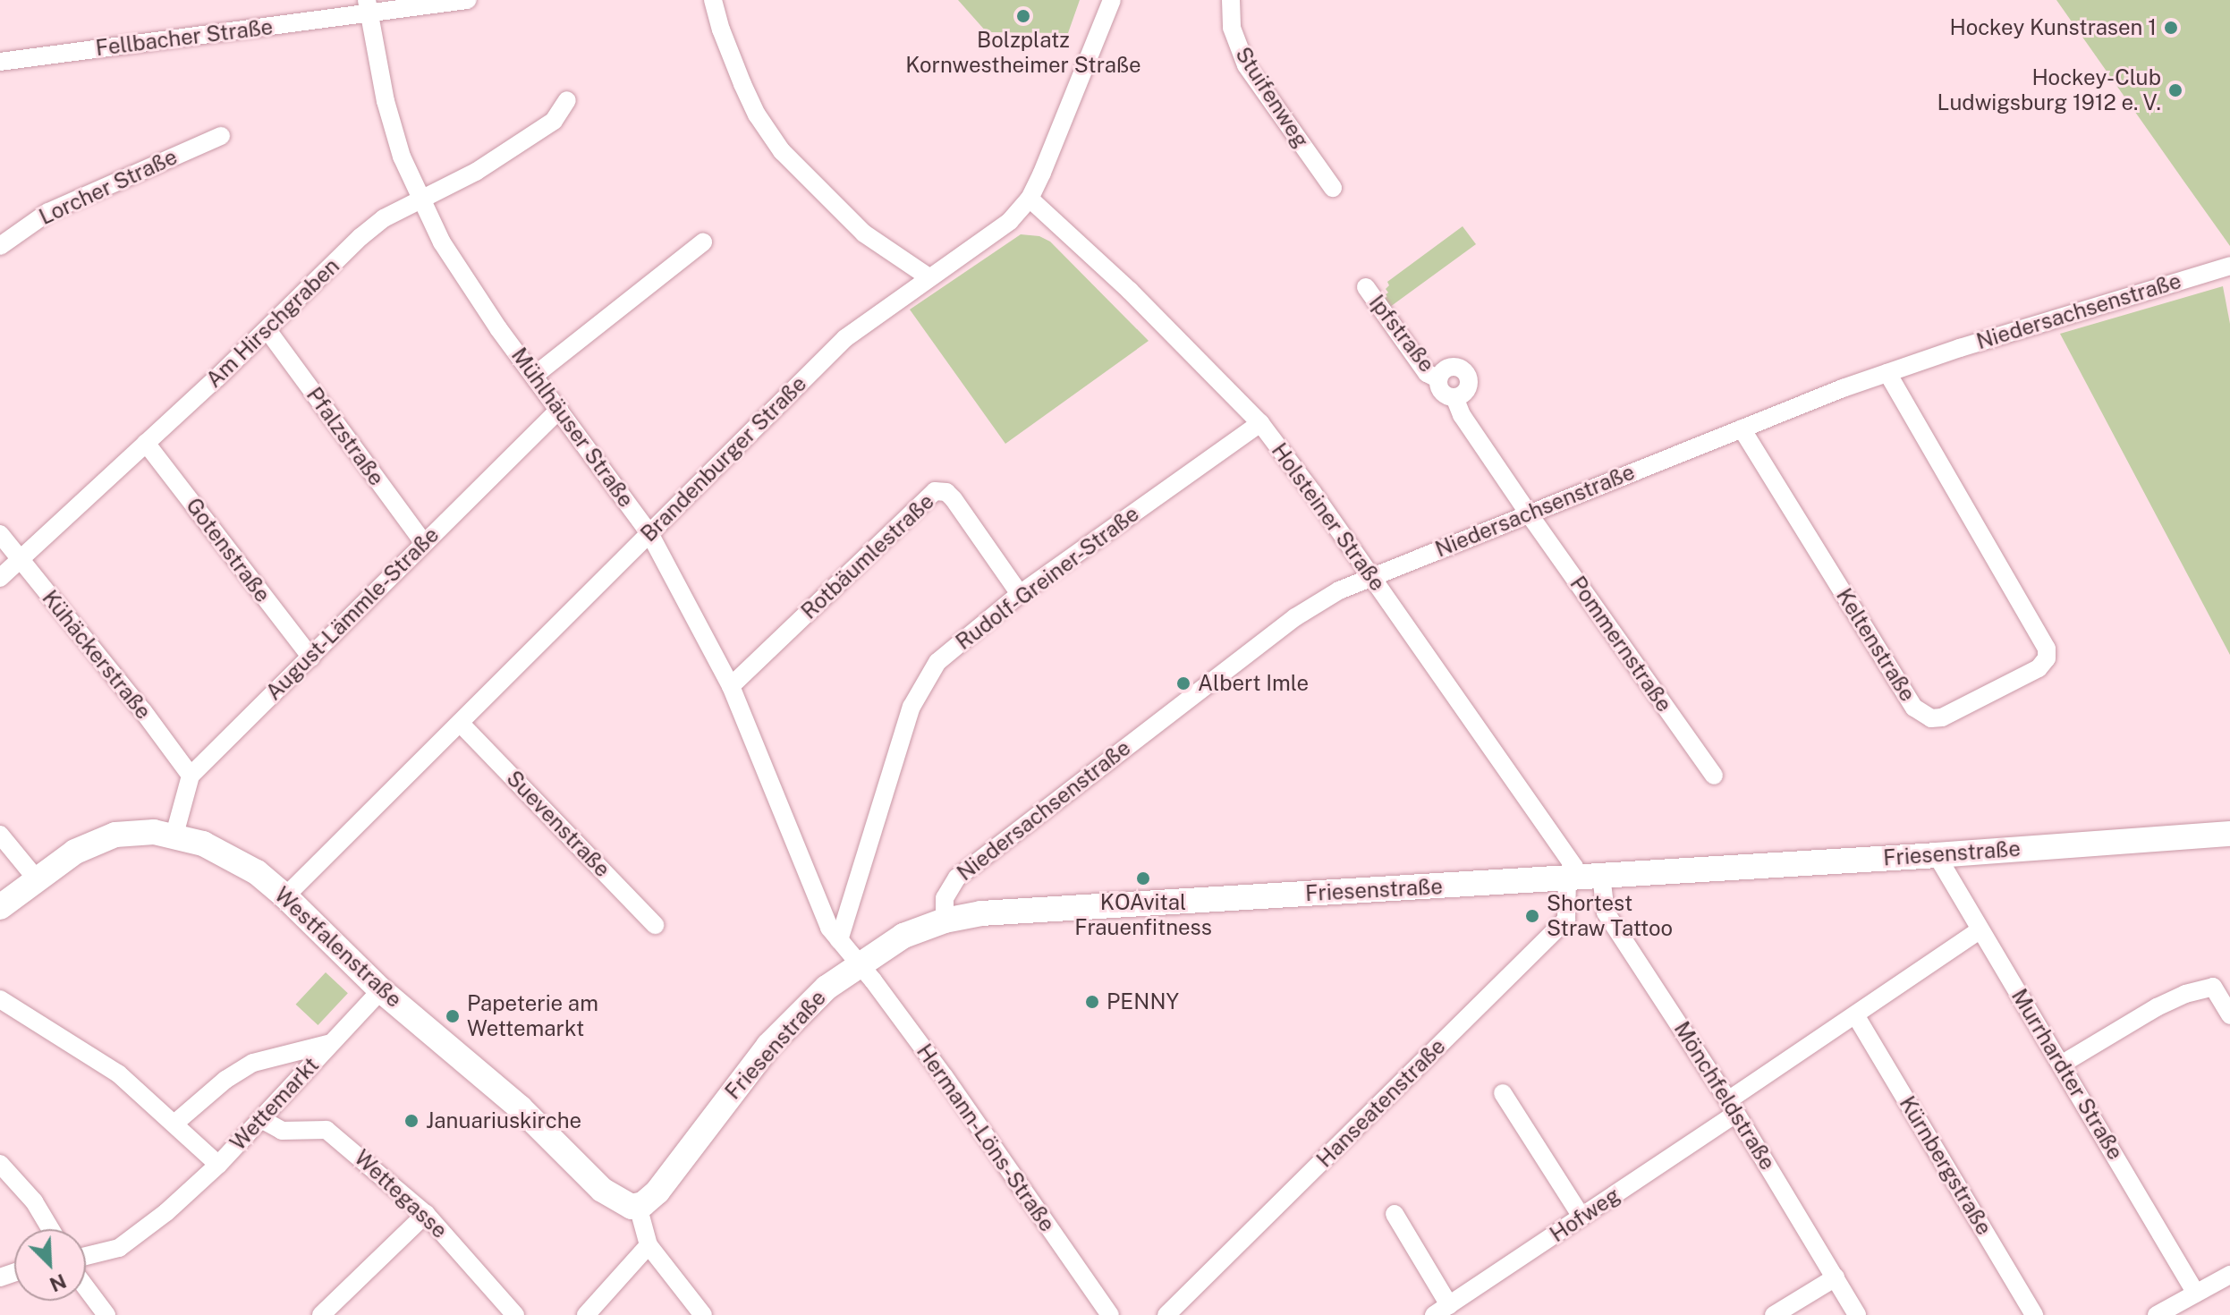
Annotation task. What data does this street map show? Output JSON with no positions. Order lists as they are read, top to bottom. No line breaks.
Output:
{"streets":{"main road":["Friesenstraße","Westfalenstraße"],"street":["Fellbacher Straße","Stuifenweg","Lorcher Straße","Niedersachsenstraße","Am Hirschgraben","Ipfstraße","Mühlhäuser Straße","Pfalzstraße","Brandenburger Straße","Holsteiner Straße","Gotenstraße","Rotbäumlestraße","Rudolf-Greiner-Straße","August-Lämmle-Straße","Pommernstraße","Keltenstraße","Kühäckerstraße","Suevenstraße","Murrhardter Straße","Mönchfeldstraße","Hanseatenstraße","Wettemarkt","Hermann-Löns-Straße","Kürnbergstraße","Wettegasse","Hofweg"]},"crossings":[["Fellbacher Straße","Mühlhäuser Straße"],["Niedersachsenstraße","Ipfstraße"],["Niedersachsenstraße","Holsteiner Straße"],["Niedersachsenstraße","Pommernstraße"],["Niedersachsenstraße","Keltenstraße"],["Niedersachsenstraße","Friesenstraße"],["Am Hirschgraben","Mühlhäuser Straße"],["Am Hirschgraben","Pfalzstraße"],["Am Hirschgraben","Gotenstraße"],["Am Hirschgraben","Kühäckerstraße"],["Ipfstraße","Pommernstraße"],["Mühlhäuser Straße","Brandenburger Straße"],["Mühlhäuser Straße","Rotbäumlestraße"],["Mühlhäuser Straße","Rudolf-Greiner-Straße"],["Mühlhäuser Straße","August-Lämmle-Straße"],["Mühlhäuser Straße","Friesenstraße"],["Mühlhäuser Straße","Hermann-Löns-Straße"],["Pfalzstraße","August-Lämmle-Straße"],["Brandenburger Straße","Holsteiner Straße"],["Brandenburger Straße","Suevenstraße"],["Brandenburger Straße","Westfalenstraße"],["Holsteiner Straße","Rudolf-Greiner-Straße"],["Holsteiner Straße","Friesenstraße"],["Holsteiner Straße","Hanseatenstraße"],["Gotenstraße","August-Lämmle-Straße"],["Rotbäumlestraße","Rudolf-Greiner-Straße"],["August-Lämmle-Straße","Kühäckerstraße"],["Friesenstraße","Westfalenstraße"],["Friesenstraße","Murrhardter Straße"],["Friesenstraße","Mönchfeldstraße"],["Friesenstraße","Hanseatenstraße"],["Friesenstraße","Hermann-Löns-Straße"],["Westfalenstraße","Wettemarkt"],["Murrhardter Straße","Hofweg"],["Mönchfeldstraße","Hofweg"],["Wettemarkt","Wettegasse"],["Kürnbergstraße","Hofweg"]],"places":["Bolzplatz Kornwestheimer Straße","Hockey Kunstrasen 1","Hockey-Club Ludwigsburg 1912 e. V.","Albert Imle","KOAvital Frauenfitness","Shortest Straw Tattoo","PENNY","Papeterie am Wettemarkt","Januariuskirche"],"north":"bottom right"}
